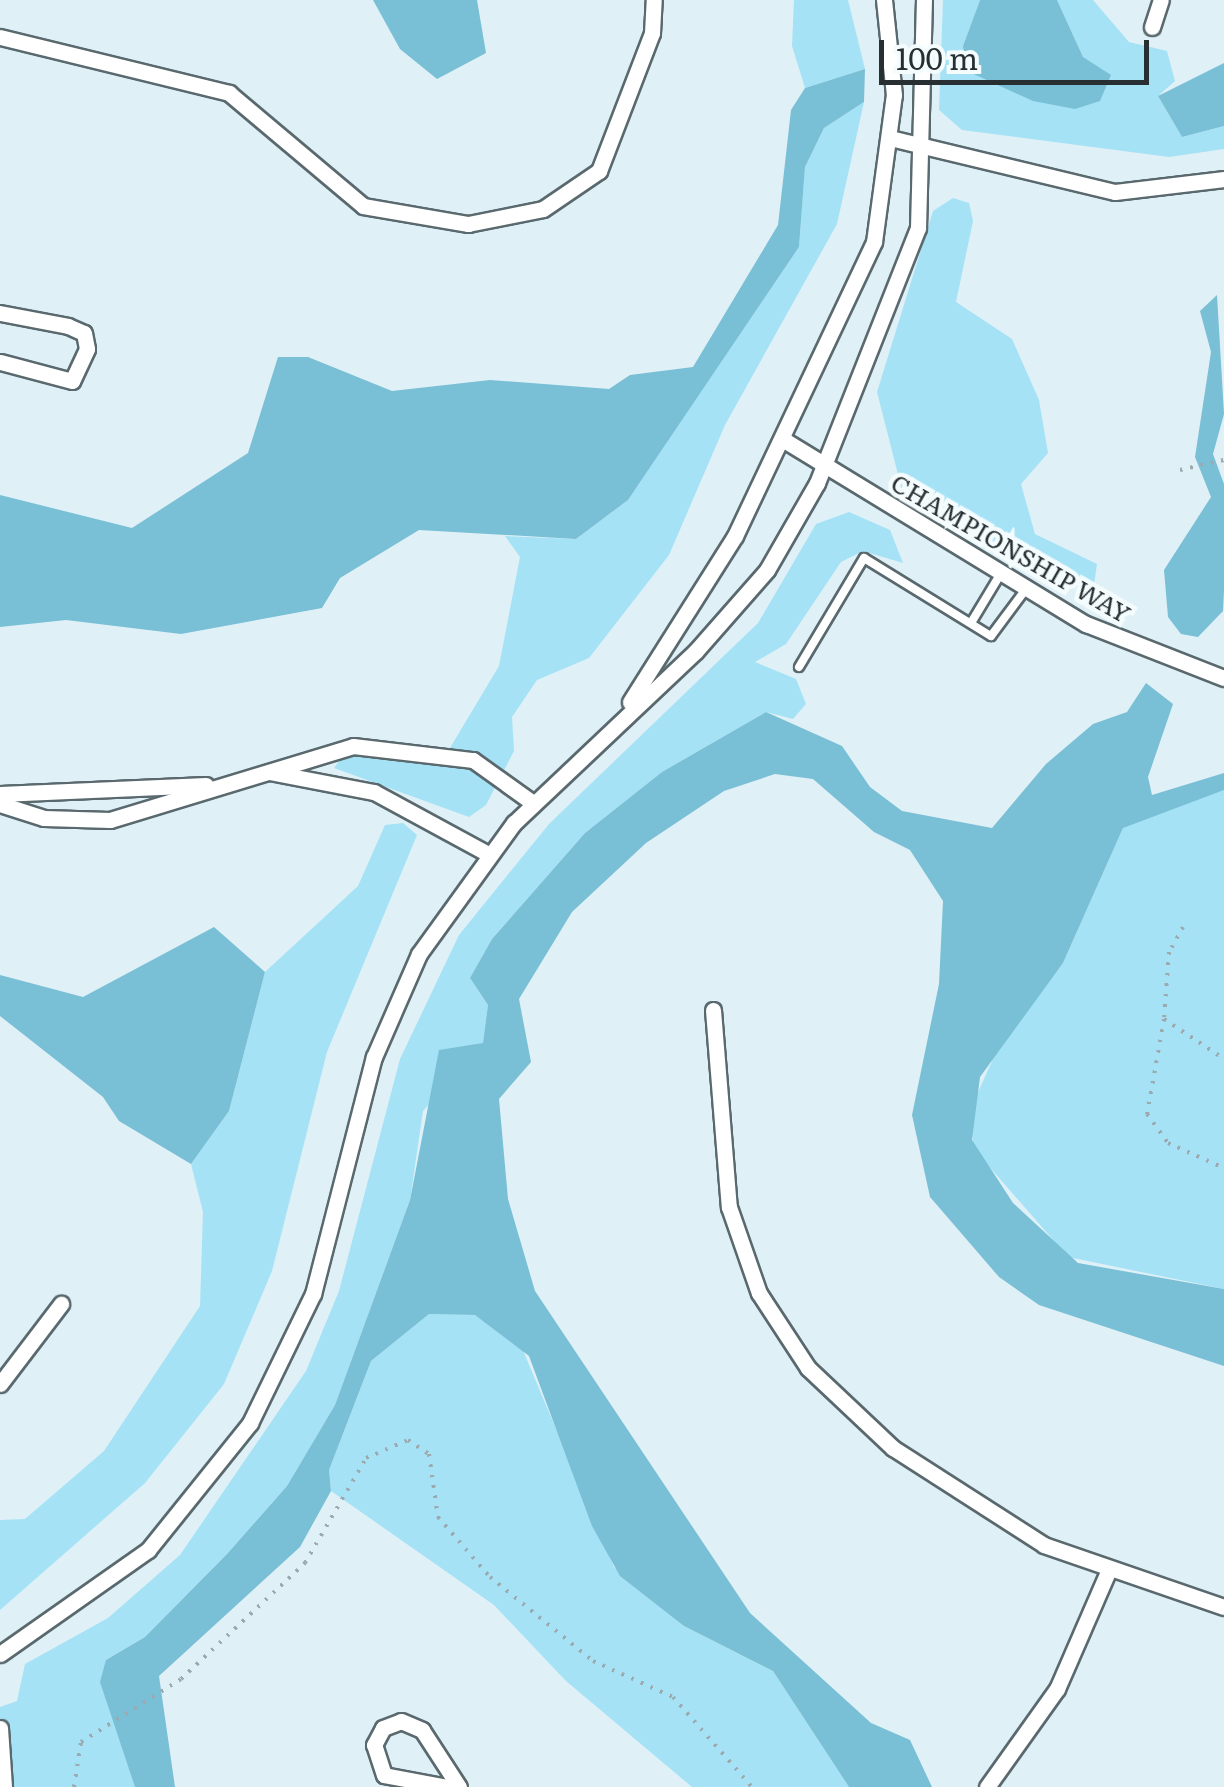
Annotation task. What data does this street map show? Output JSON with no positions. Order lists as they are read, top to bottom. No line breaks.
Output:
{"streets":{"street":["CHAMPIONSHIP WAY"]},"scale_bar":"100 m"}
